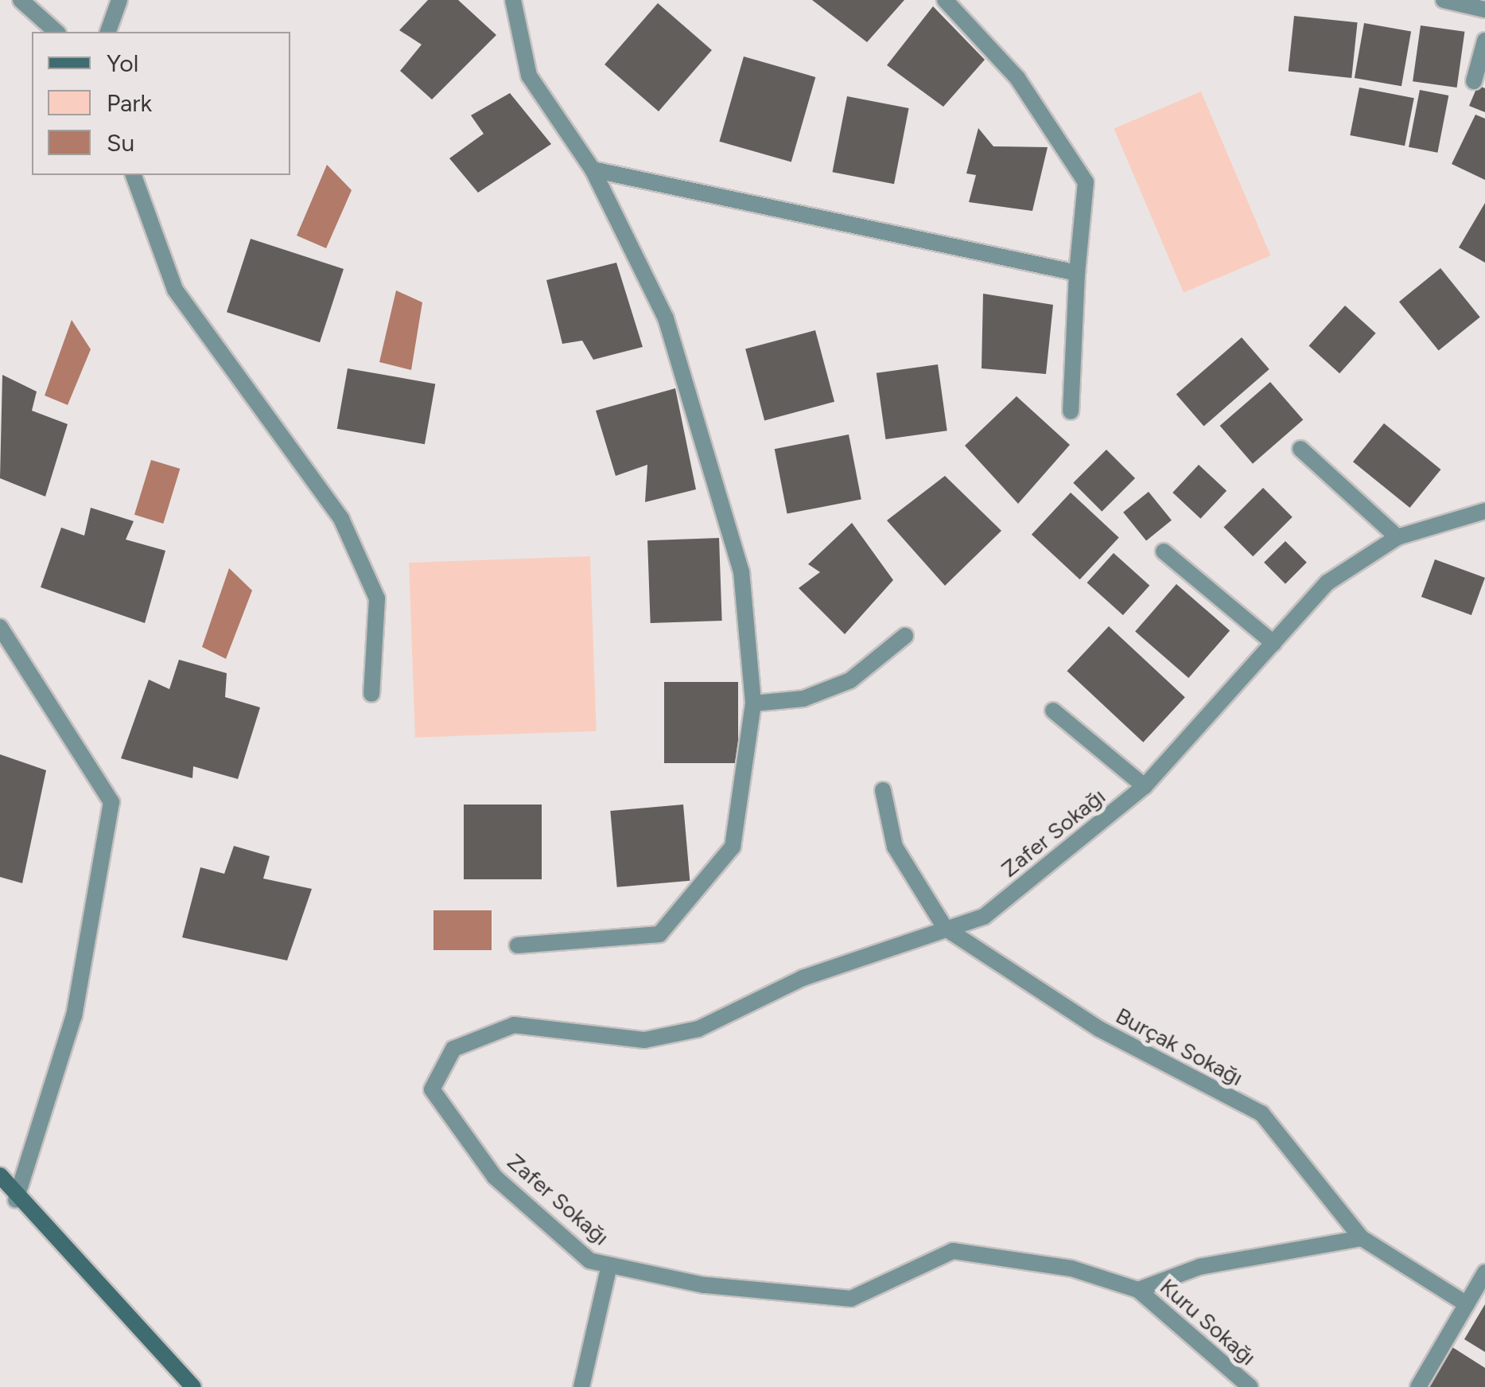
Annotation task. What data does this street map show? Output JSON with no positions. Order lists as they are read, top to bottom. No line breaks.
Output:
{"streets":{"street":["Zafer Sokağı","Burçak Sokağı","Kuru Sokağı"]},"crossings":[["Zafer Sokağı","Burçak Sokağı"],["Zafer Sokağı","Kuru Sokağı"]],"legend":["Yol","Park","Su"]}
